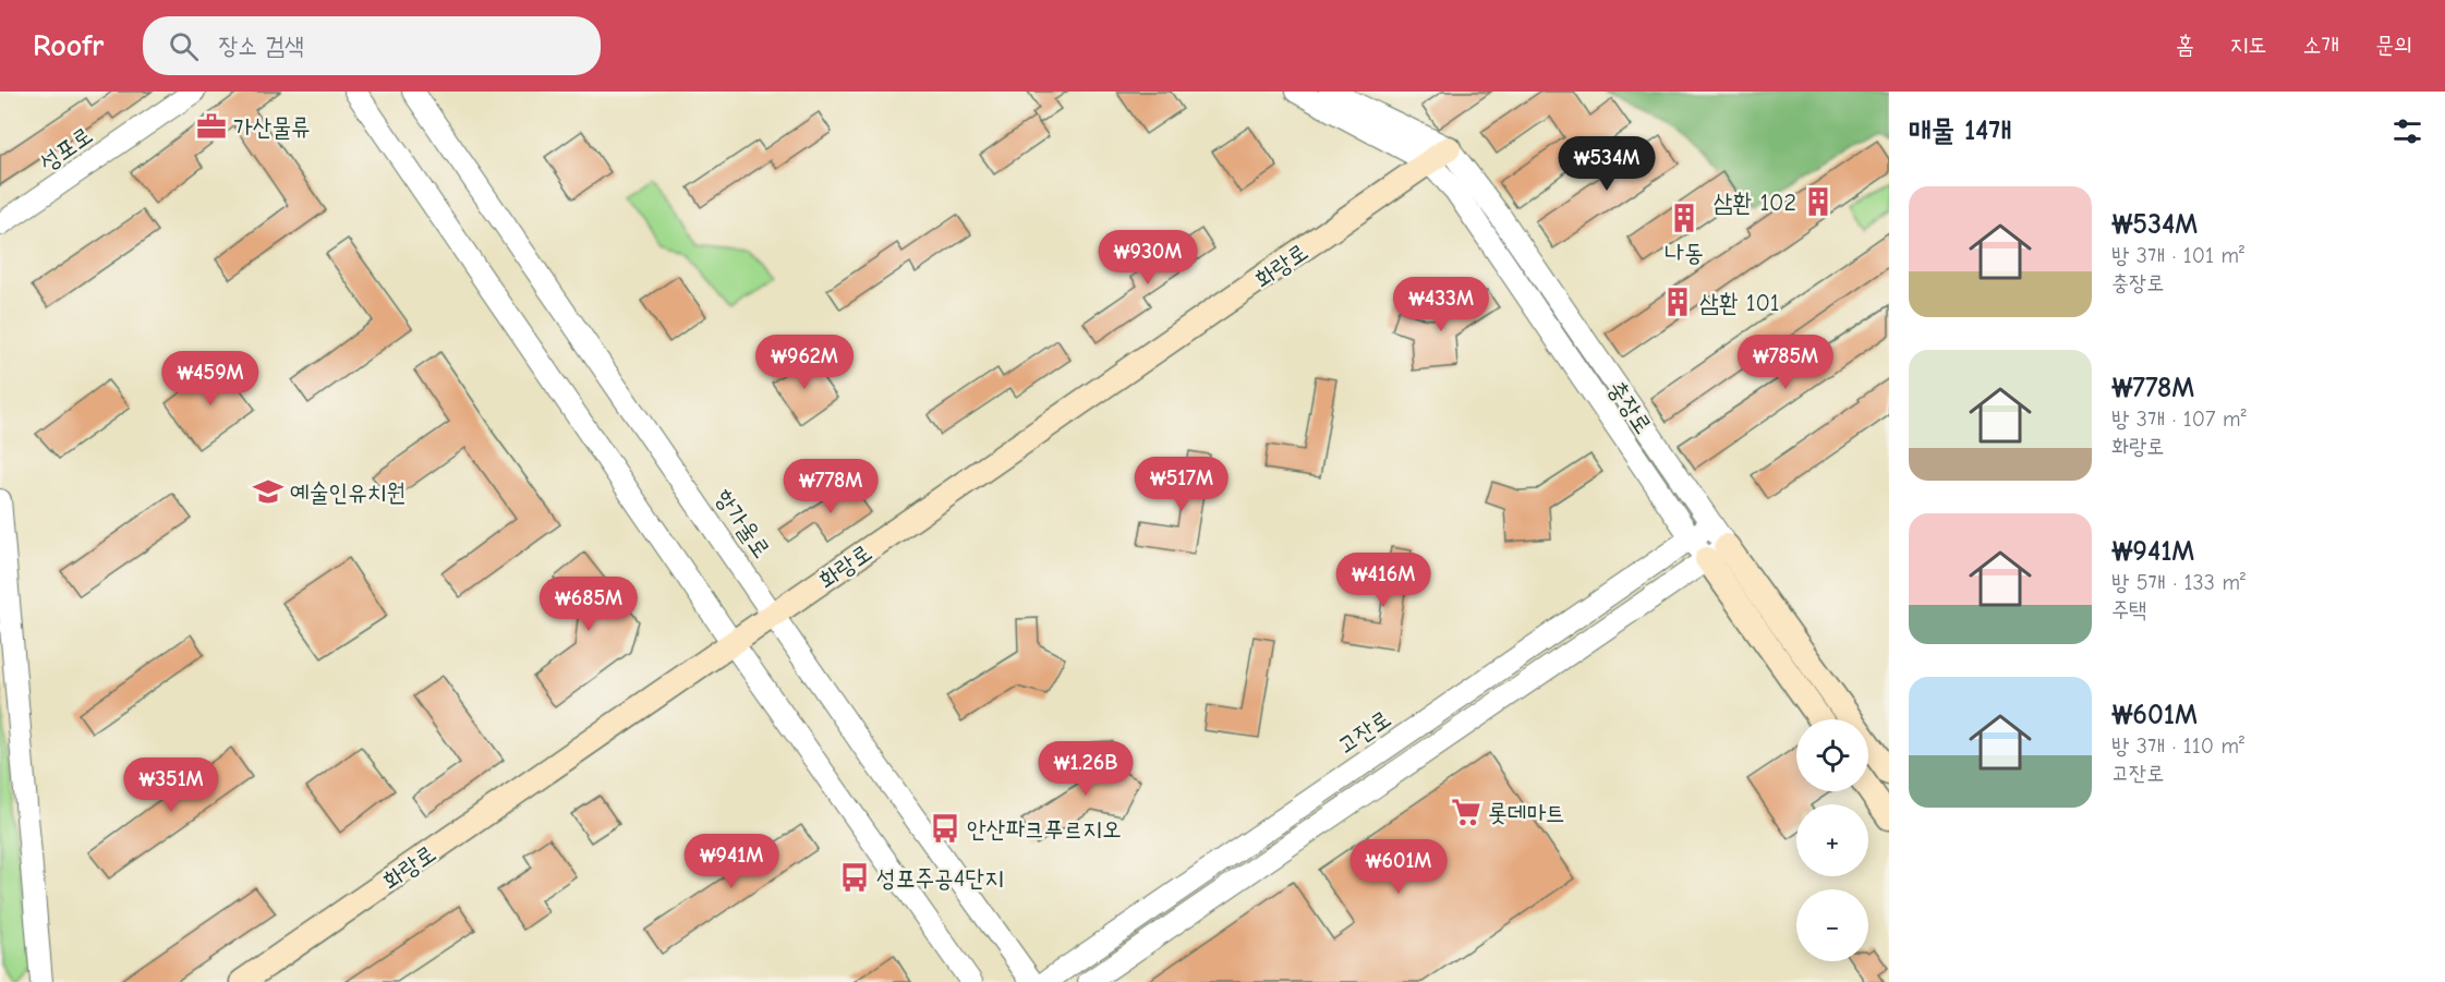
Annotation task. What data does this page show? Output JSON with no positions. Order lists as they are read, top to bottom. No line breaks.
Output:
{"streets":{"main road":["화랑로","충장로"],"street":["성포로","항가울로","고잔로"]},"crossings":[["화랑로","충장로"],["화랑로","항가울로"],["충장로","고잔로"]],"places":{"office":["가산물류"],"building":["삼환 102","나동","삼환 101"],"school or university":["예술인유치원"],"supermarket":["롯데마트"],"bus stop":["안산파크푸르지오","성포주공4단지"]},"page":{"header":"Roofr","search":"장소 검색","nav":["홈","지도","소개","문의"],"heading":"매물 14개","price":["₩534M","₩930M","₩433M","₩962M","₩785M","₩459M","₩517M","₩778M","₩416M","₩685M","₩1.26B","₩351M","₩941M","₩601M"],"list":[{"name":"₩534M","note":"방 3개 · 101 m² · 충장로"},{"name":"₩778M","note":"방 3개 · 107 m² · 화랑로"},{"name":"₩941M","note":"방 5개 · 133 m² · 주택"},{"name":"₩601M","note":"방 3개 · 110 m² · 고잔로"}],"map_buttons":["+","−"]}}
